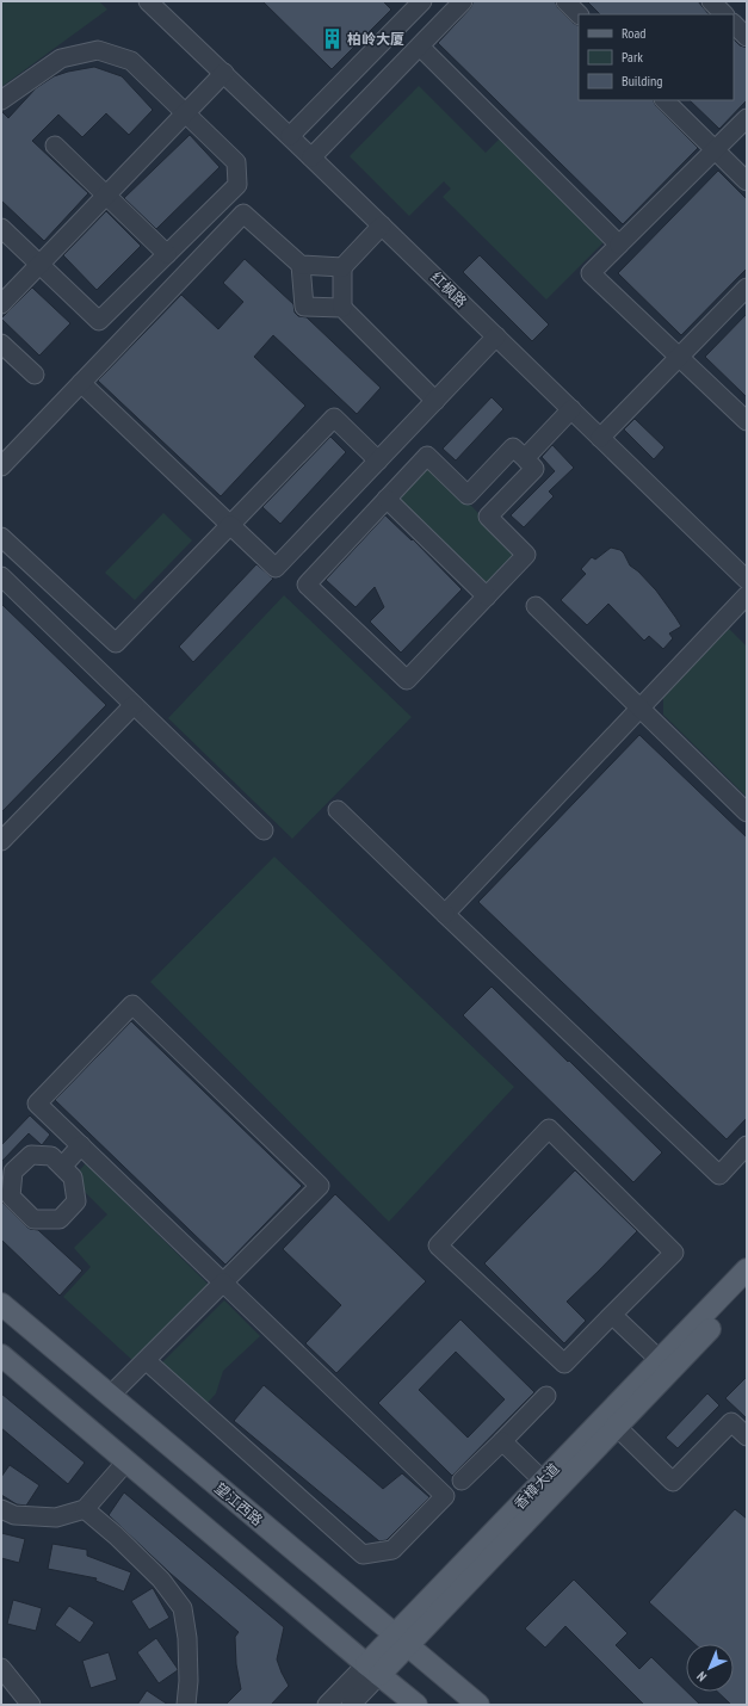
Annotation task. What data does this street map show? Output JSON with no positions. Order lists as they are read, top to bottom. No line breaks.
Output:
{"streets":{"main road":["香樟大道","望江西路"],"street":["红枫路"]},"crossings":[["香樟大道","望江西路"]],"places":{"building":["柏岭大厦"]},"legend":["Road","Park","Building"],"north":"bottom left"}
